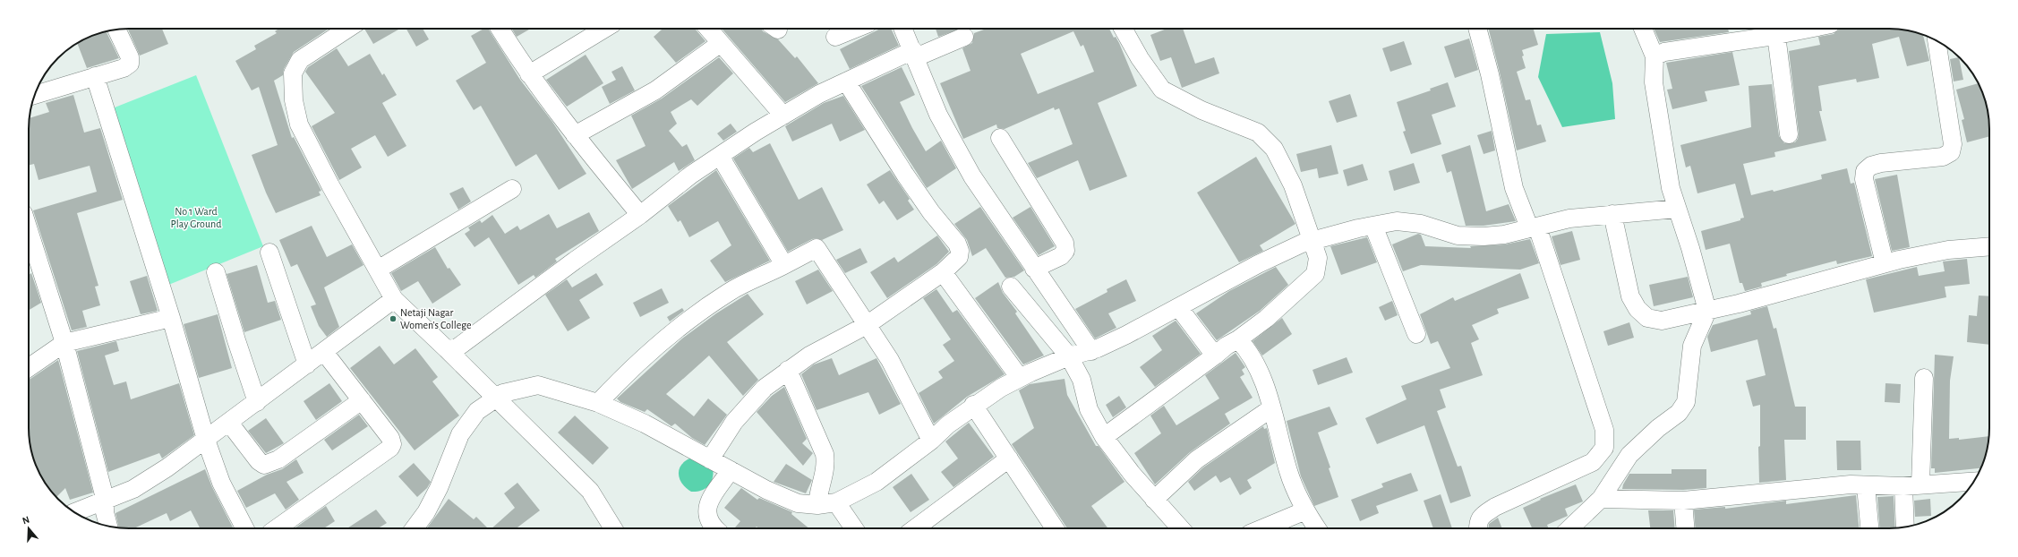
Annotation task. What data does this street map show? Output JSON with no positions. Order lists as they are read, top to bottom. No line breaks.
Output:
{"parks":["No 1 Ward Play Ground"],"places":["Netaji Nagar Women’s College"],"north":"top"}
